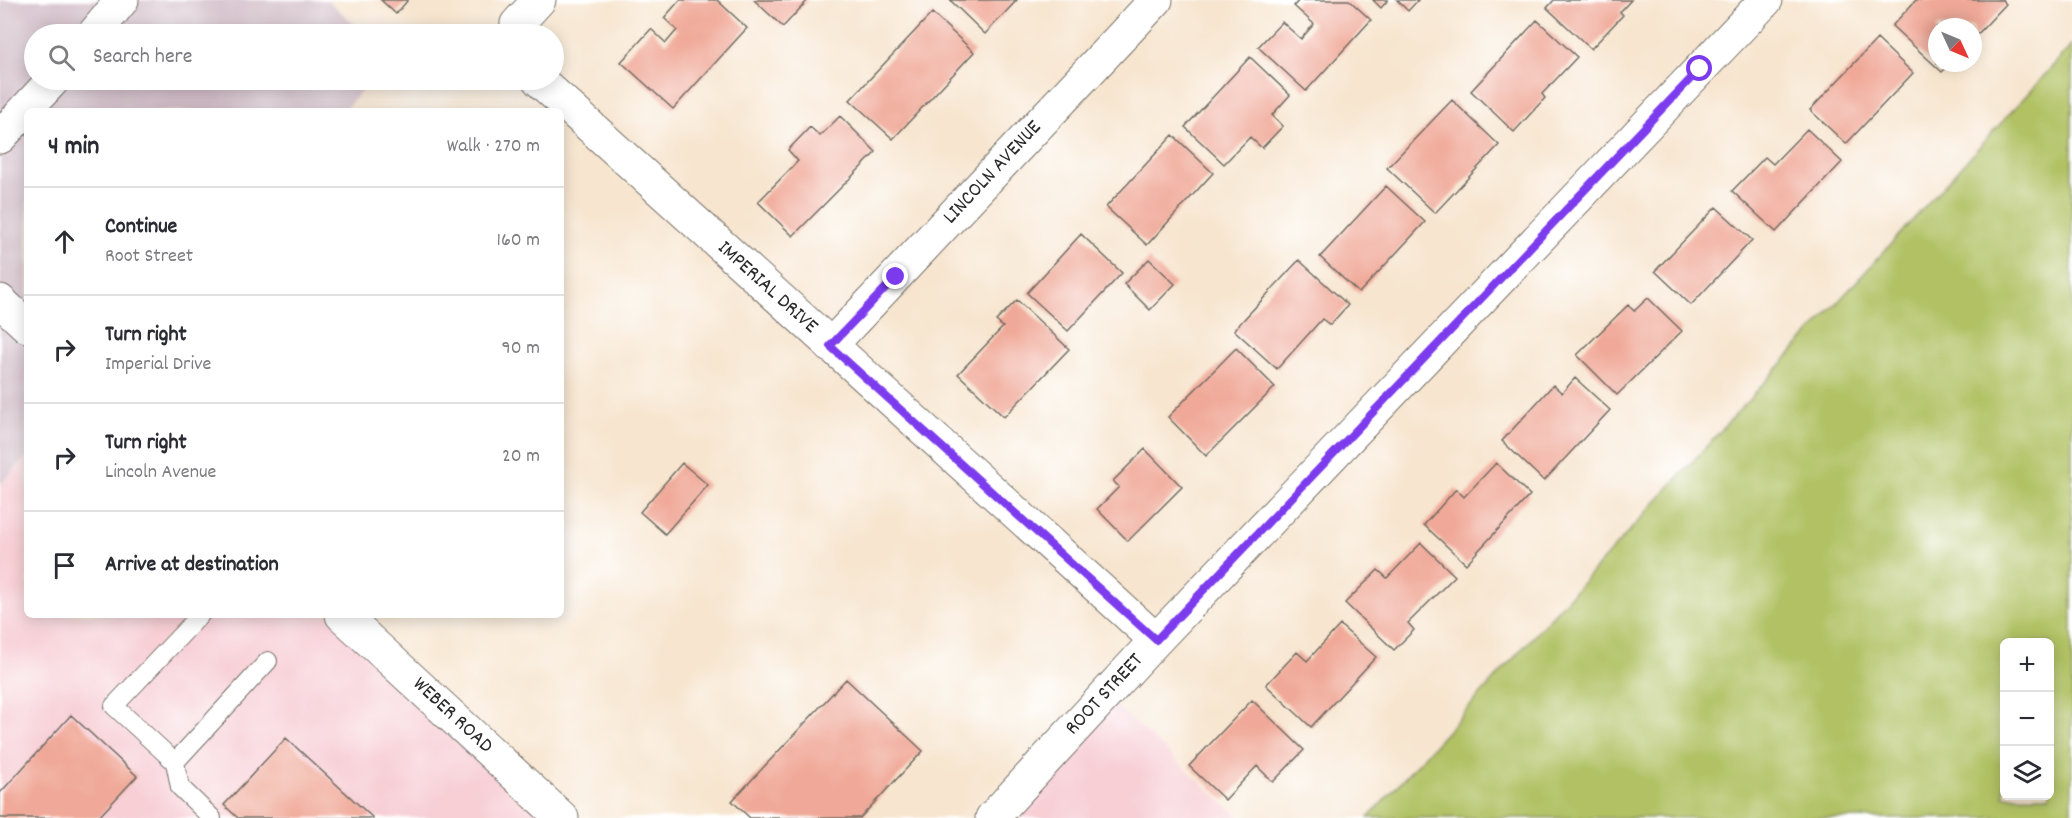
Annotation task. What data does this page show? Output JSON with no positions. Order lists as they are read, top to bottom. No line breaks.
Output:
{"streets":{"street":["LINCOLN AVENUE","IMPERIAL DRIVE","ROOT STREET","WEBER ROAD"]},"crossings":[["LINCOLN AVENUE","IMPERIAL DRIVE"],["IMPERIAL DRIVE","ROOT STREET"]],"north":"bottom right","page":{"search":"Search here","heading":["4 min","Walk · 270 m"],"list":[["Continue","Root Street","160 m"],["Turn right","Imperial Drive","90 m"],["Turn right","Lincoln Avenue","20 m"],"Arrive at destination"],"map_buttons":["+","−"]}}
